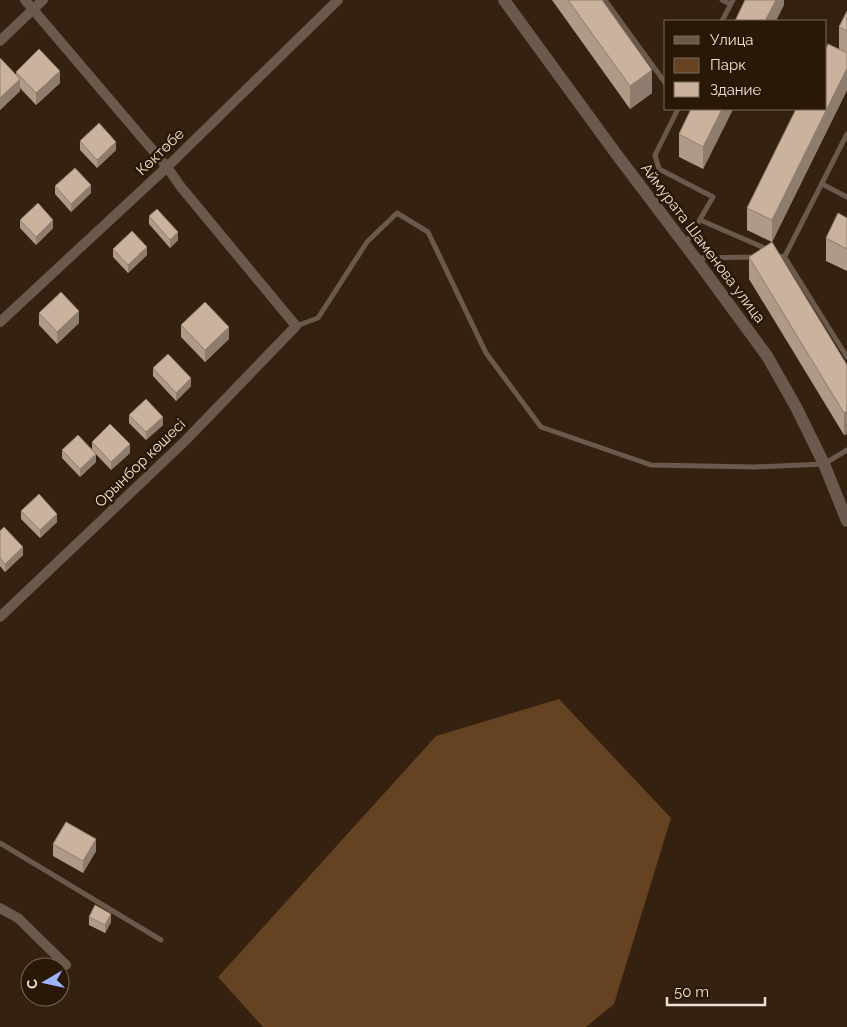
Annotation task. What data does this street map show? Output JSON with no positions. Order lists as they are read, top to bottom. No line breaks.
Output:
{"streets":{"street":["Көктөбе","Аймурата Шаменова улица","Орынбор көшесі"]},"legend":["Улица","Парк","Здание"],"scale_bar":"50 m","north":"left"}
